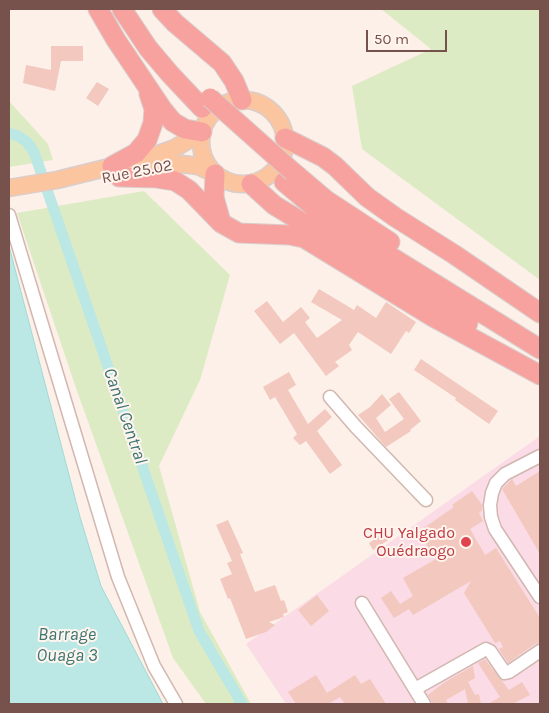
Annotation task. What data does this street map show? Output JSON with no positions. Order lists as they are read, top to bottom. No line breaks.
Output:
{"streets":{"main road":["Rue 25.02"]},"water":["Canal Central","Barrage Ouaga 3"],"places":["CHU Yalgado Ouédraogo"],"scale_bar":"50 m"}
